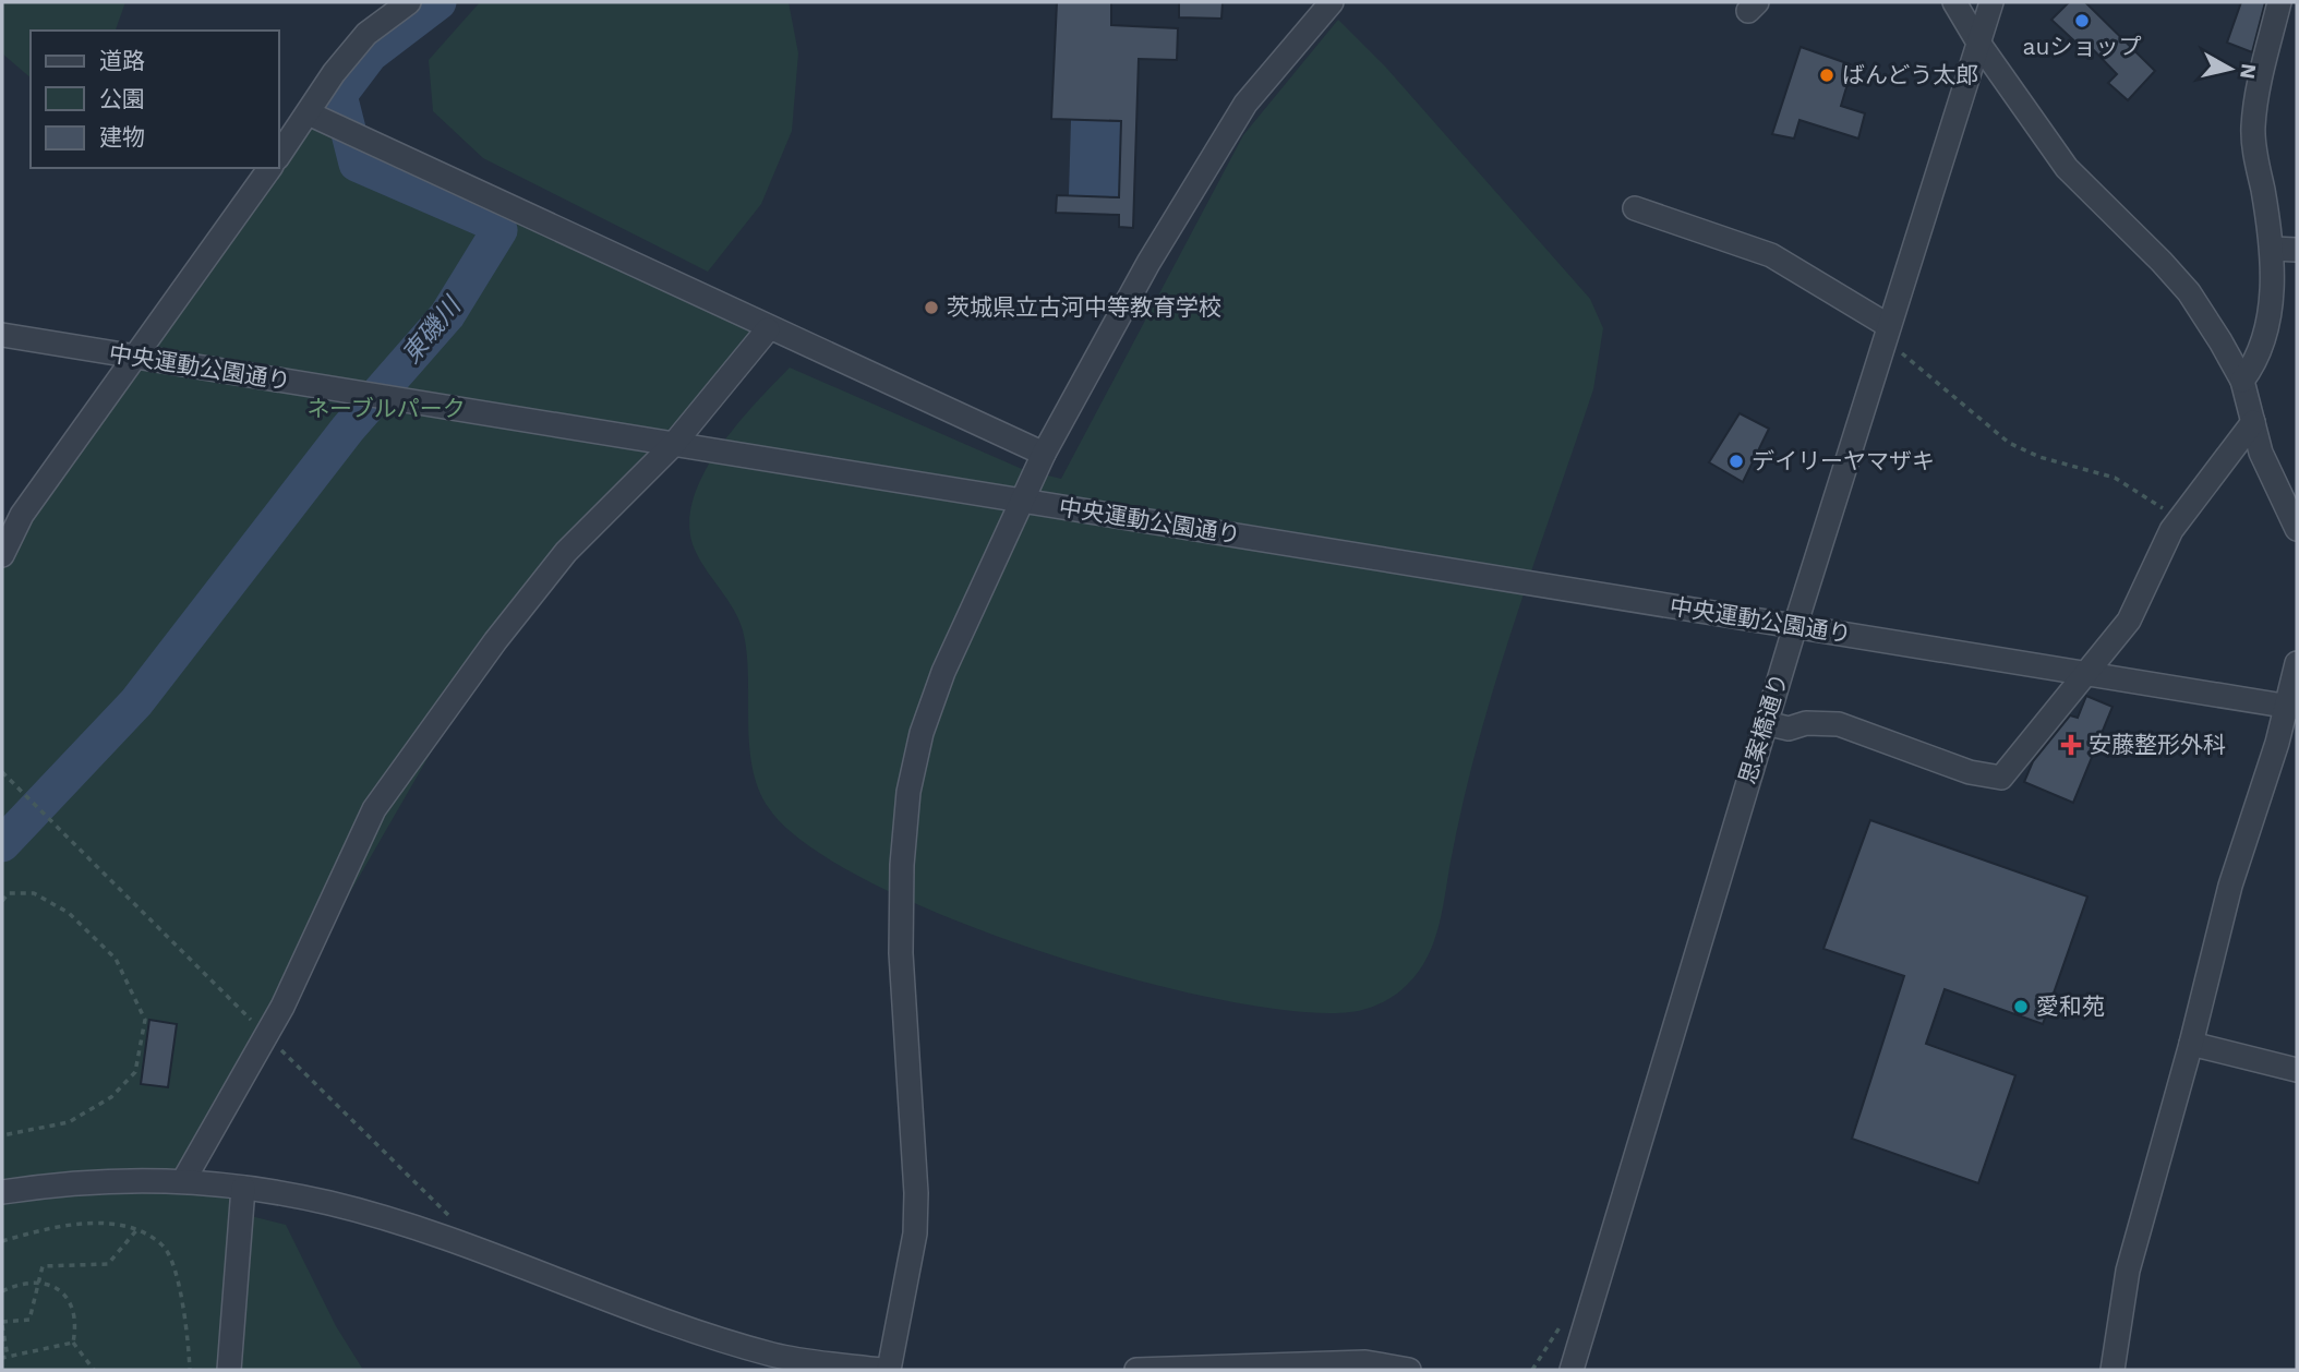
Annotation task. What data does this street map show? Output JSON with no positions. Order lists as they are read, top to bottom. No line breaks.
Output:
{"streets":{"street":["中央運動公園通り","思案橋通り"]},"crossings":[["中央運動公園通り","思案橋通り"]],"water":["東磯川"],"parks":["ネーブルパーク"],"places":{"other":["auショップ","ばんどう太郎","茨城県立古河中等教育学校","デイリーヤマザキ","愛和苑"],"health":["安藤整形外科"]},"legend":["道路","公園","建物"],"north":"right"}
